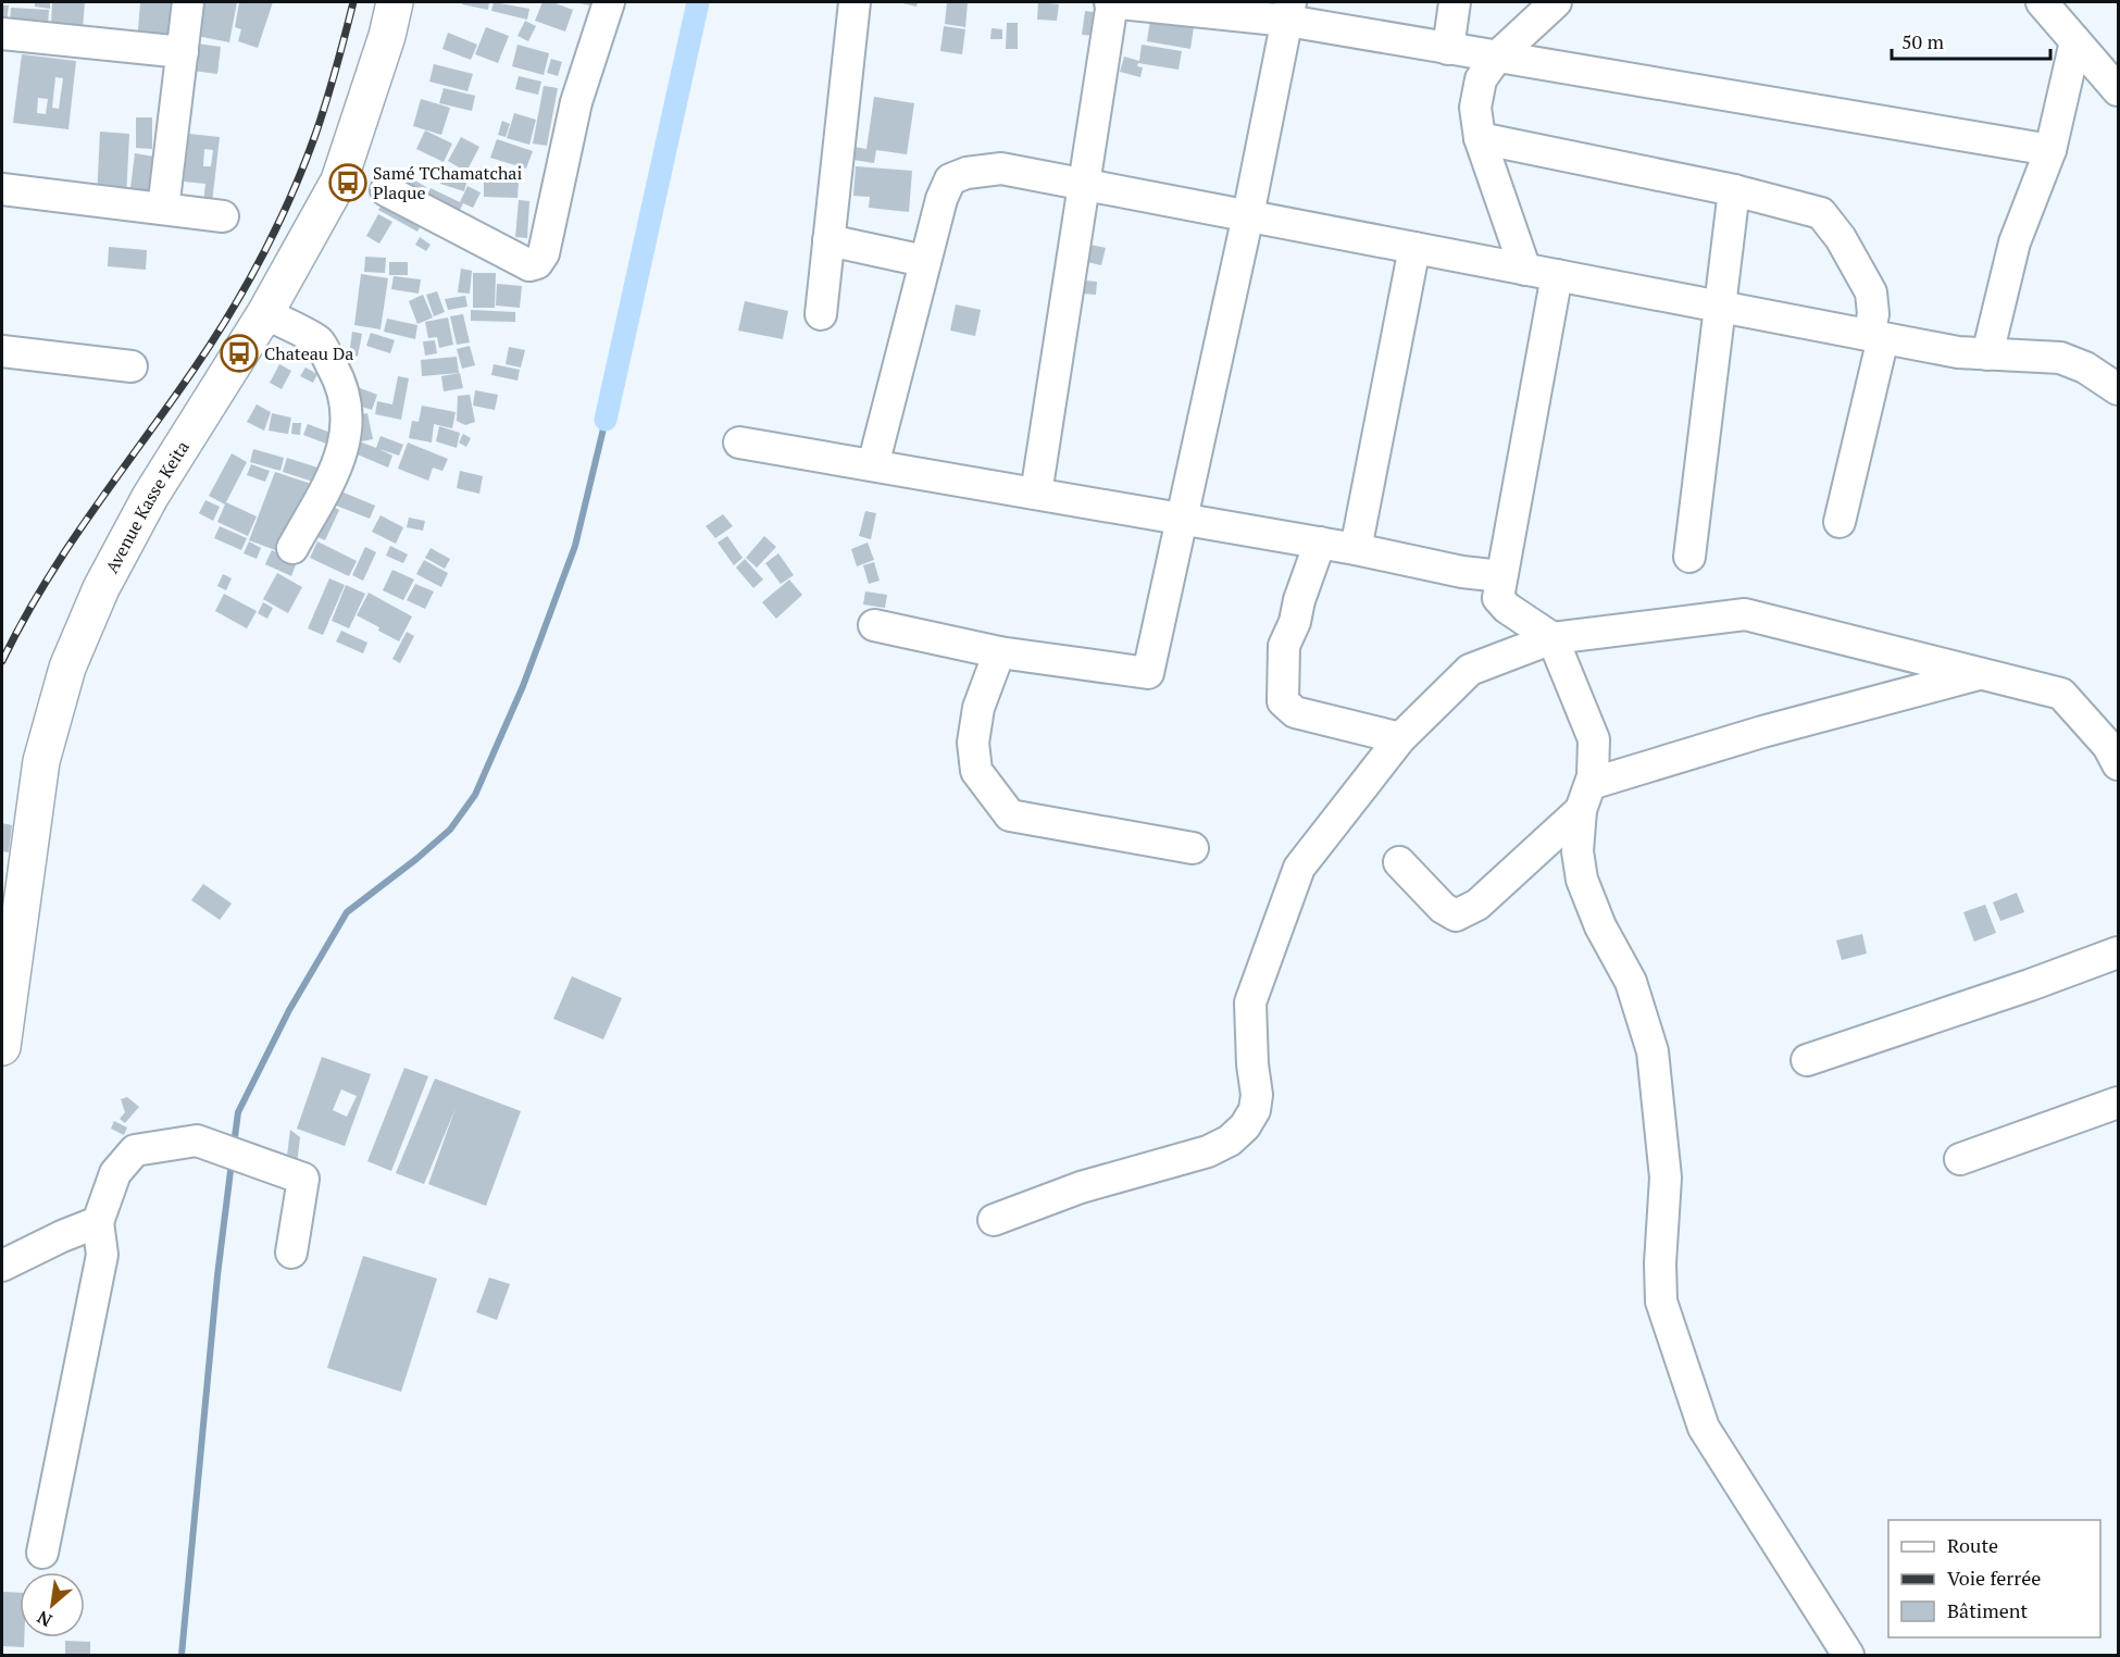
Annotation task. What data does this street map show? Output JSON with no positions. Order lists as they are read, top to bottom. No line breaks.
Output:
{"streets":{"main road":["Avenue Kasse Keita"]},"places":{"bus stop":["Samé TChamatchai Plaque","Chateau Da"]},"legend":["Route","Voie ferrée","Bâtiment"],"scale_bar":"50 m","north":"bottom left"}
